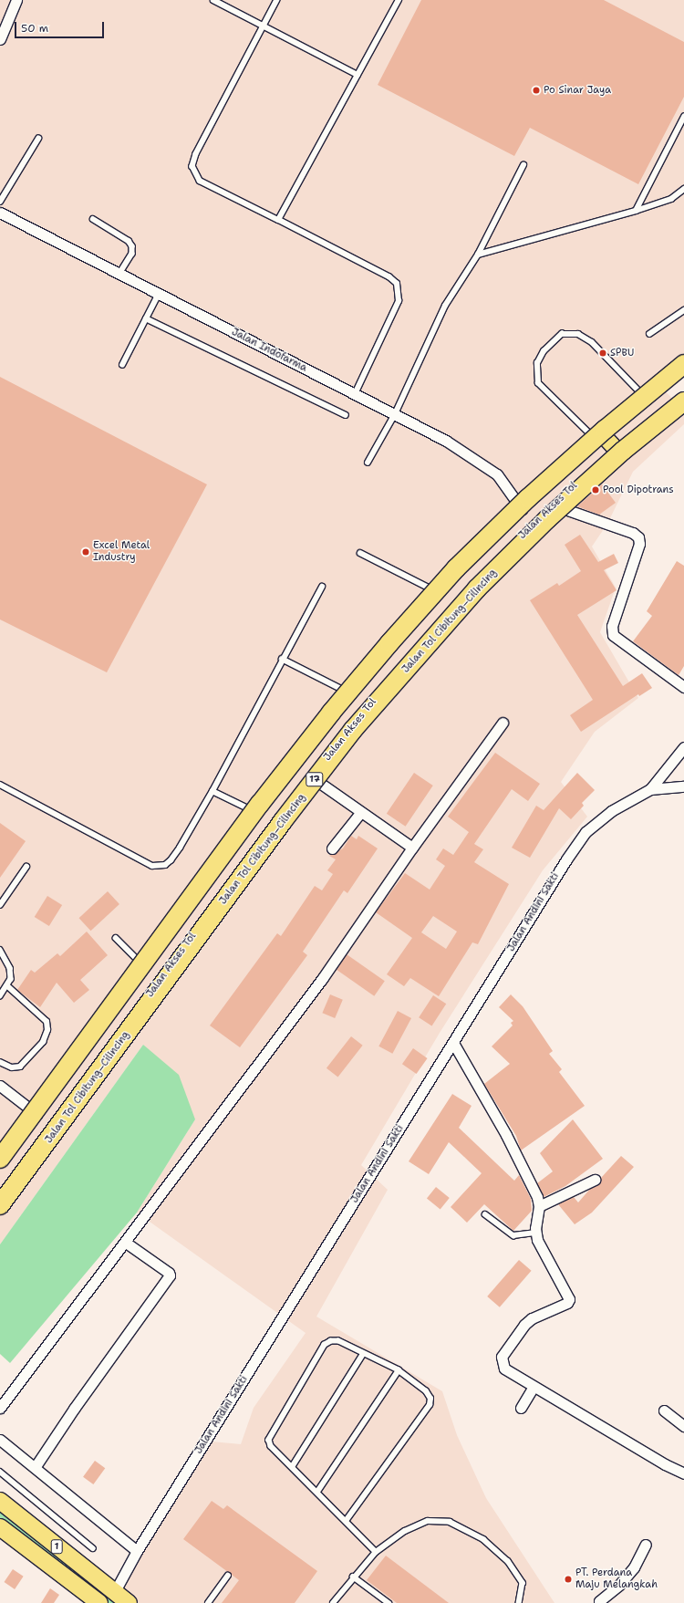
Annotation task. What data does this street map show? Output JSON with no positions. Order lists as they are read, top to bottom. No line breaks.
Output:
{"streets":{"highway":["Jalan Tol Cibitung–Cilincing","17","1"],"main road":["Jalan Akses Tol"],"street":["Jalan Indofarma","Jalan Andini Sakti"]},"crossings":[["Jalan Indofarma","Jalan Akses Tol"],["Jalan Andini Sakti","1"]],"places":["Po Sinar Jaya","SPBU","Pool Dipotrans","Excel Metal Industry","PT. Perdana Maju Melangkah"],"scale_bar":"50 m"}
